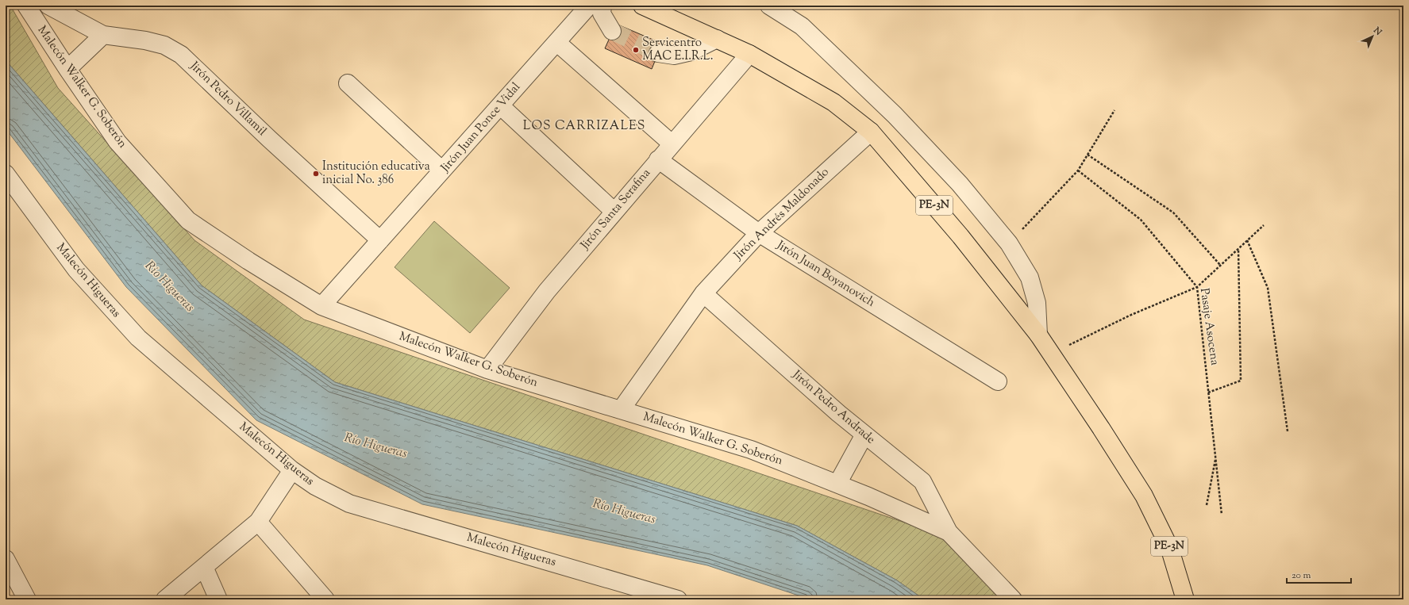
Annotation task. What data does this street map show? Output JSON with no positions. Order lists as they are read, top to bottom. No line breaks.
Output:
{"streets":{"highway":["PE-3N"],"street":["Malecón Walker G. Soberón","Jirón Pedro Villamil","Jirón Juan Ponce Vidal","Jirón Santa Serafina","Jirón Andrés Maldonado","Jirón Juan Boyanovich","Malecón Higueras","Jirón Pedro Andrade"],"path":["Pasaje Asocena"]},"crossings":[["Malecón Walker G. Soberón","Jirón Juan Ponce Vidal"],["Malecón Walker G. Soberón","Jirón Santa Serafina"],["Malecón Walker G. Soberón","Jirón Andrés Maldonado"],["Malecón Walker G. Soberón","Jirón Pedro Andrade"],["Jirón Pedro Villamil","Jirón Juan Ponce Vidal"],["PE-3N","Jirón Santa Serafina"],["PE-3N","Jirón Andrés Maldonado"],["Jirón Santa Serafina","Jirón Juan Boyanovich"],["Jirón Andrés Maldonado","Jirón Juan Boyanovich"],["Jirón Andrés Maldonado","Jirón Pedro Andrade"]],"districts":["LOS CARRIZALES"],"water":["Río Higueras"],"places":["Servicentro MAC E.I.R.L.","Institución educativa inicial No. 386"],"scale_bar":"20 m","north":"top right"}
